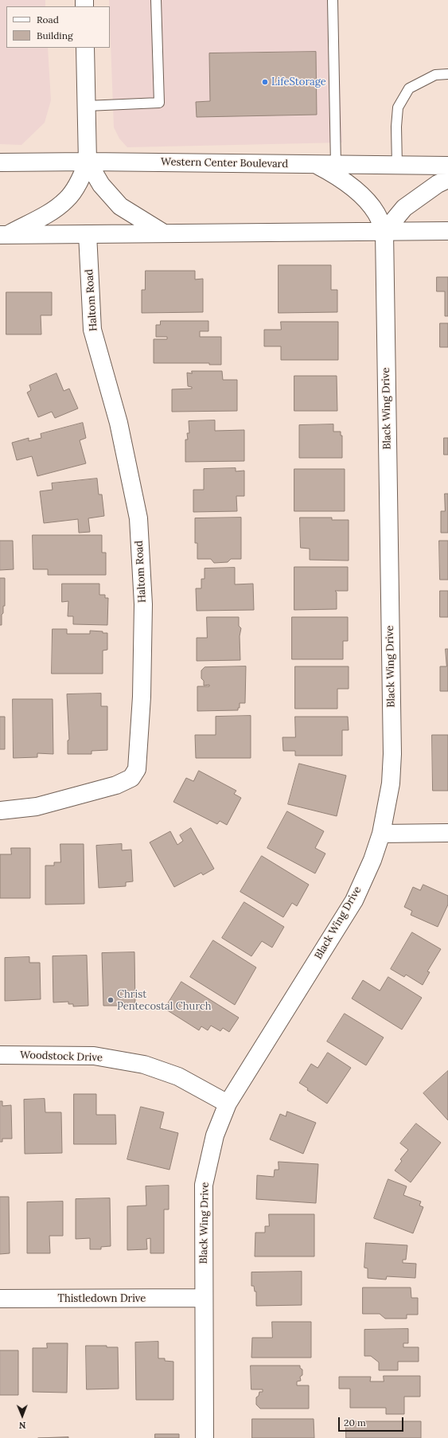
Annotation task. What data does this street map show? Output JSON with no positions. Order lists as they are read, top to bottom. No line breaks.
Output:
{"streets":{"street":["Western Center Boulevard","Haltom Road","Black Wing Drive","Woodstock Drive","Thistledown Drive"]},"crossings":[["Black Wing Drive","Woodstock Drive"],["Black Wing Drive","Thistledown Drive"]],"places":["LifeStorage","Christ Pentecostal Church"],"legend":["Road","Building"],"scale_bar":"20 m","north":"bottom"}
